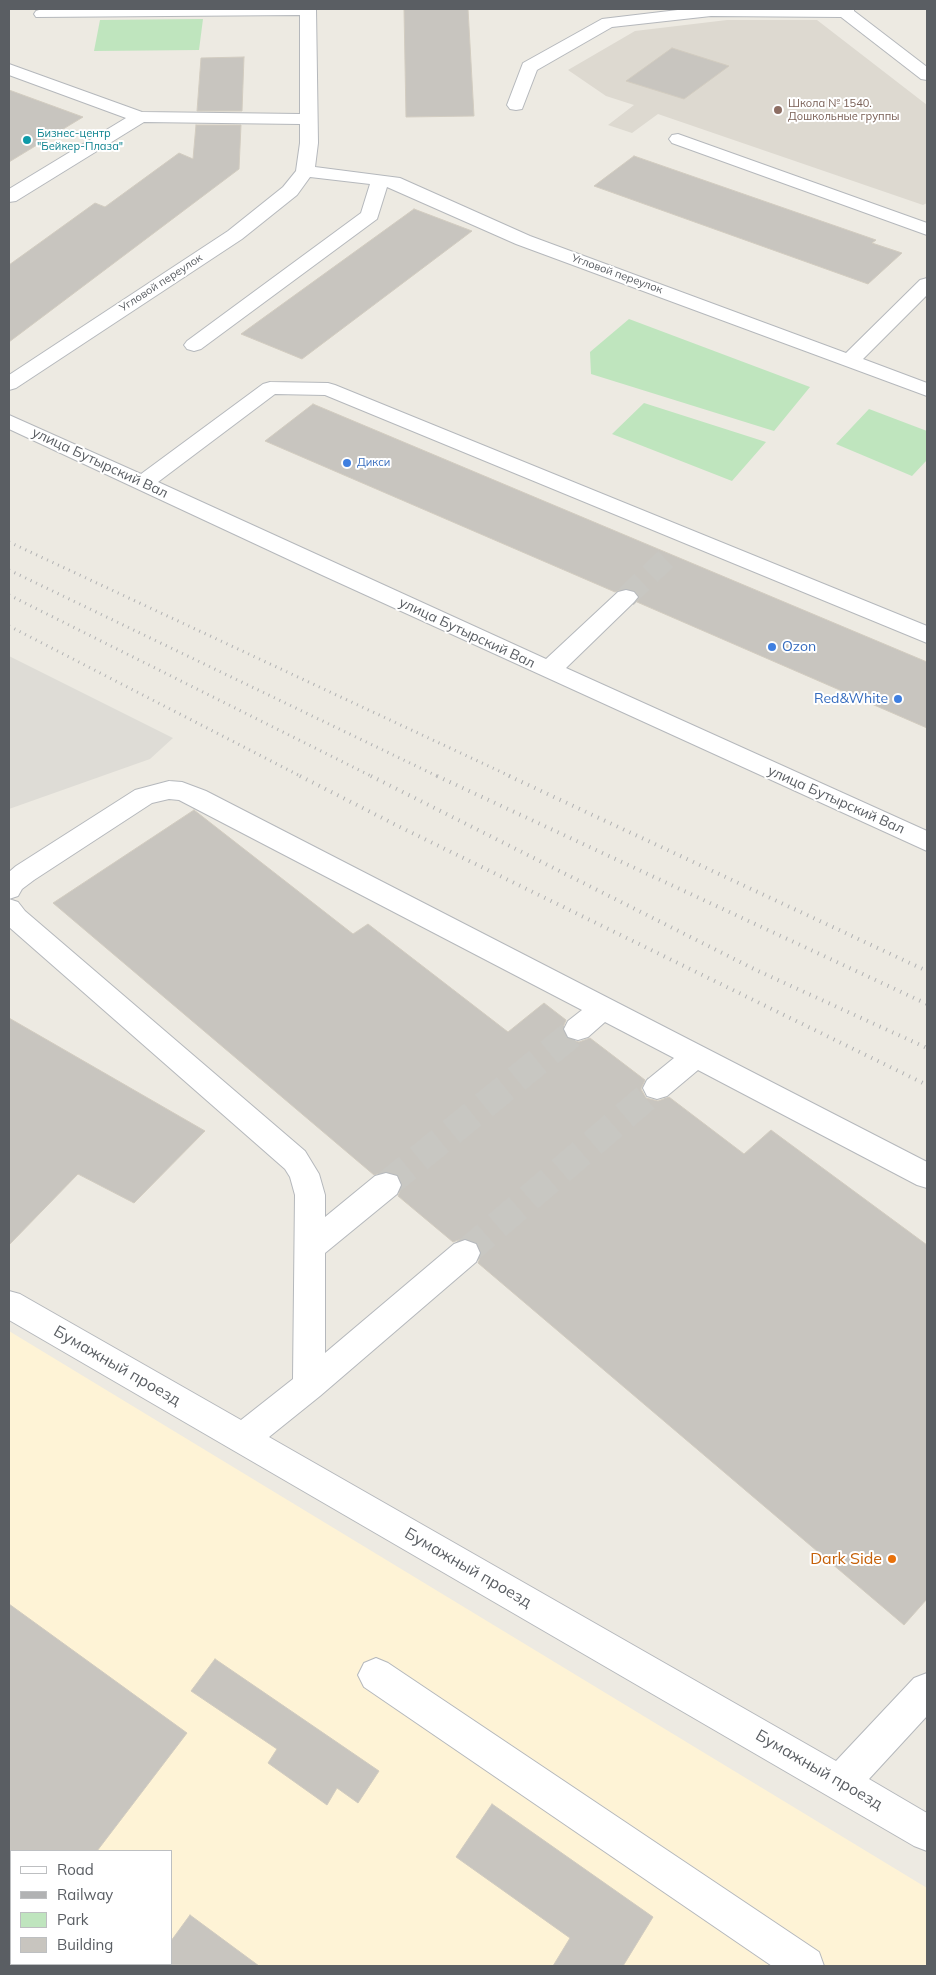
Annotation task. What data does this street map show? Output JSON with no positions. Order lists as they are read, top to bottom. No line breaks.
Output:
{"streets":{"street":["Угловой переулок","улица Бутырский Вал","Бумажный проезд"]},"places":["Школа № 1540. Дошкольные группы","Бизнес-центр \"Бейкер-Плаза\"","Дикси","Ozon","Red&White","Dark Side"],"legend":["Road","Railway","Park","Building"]}
